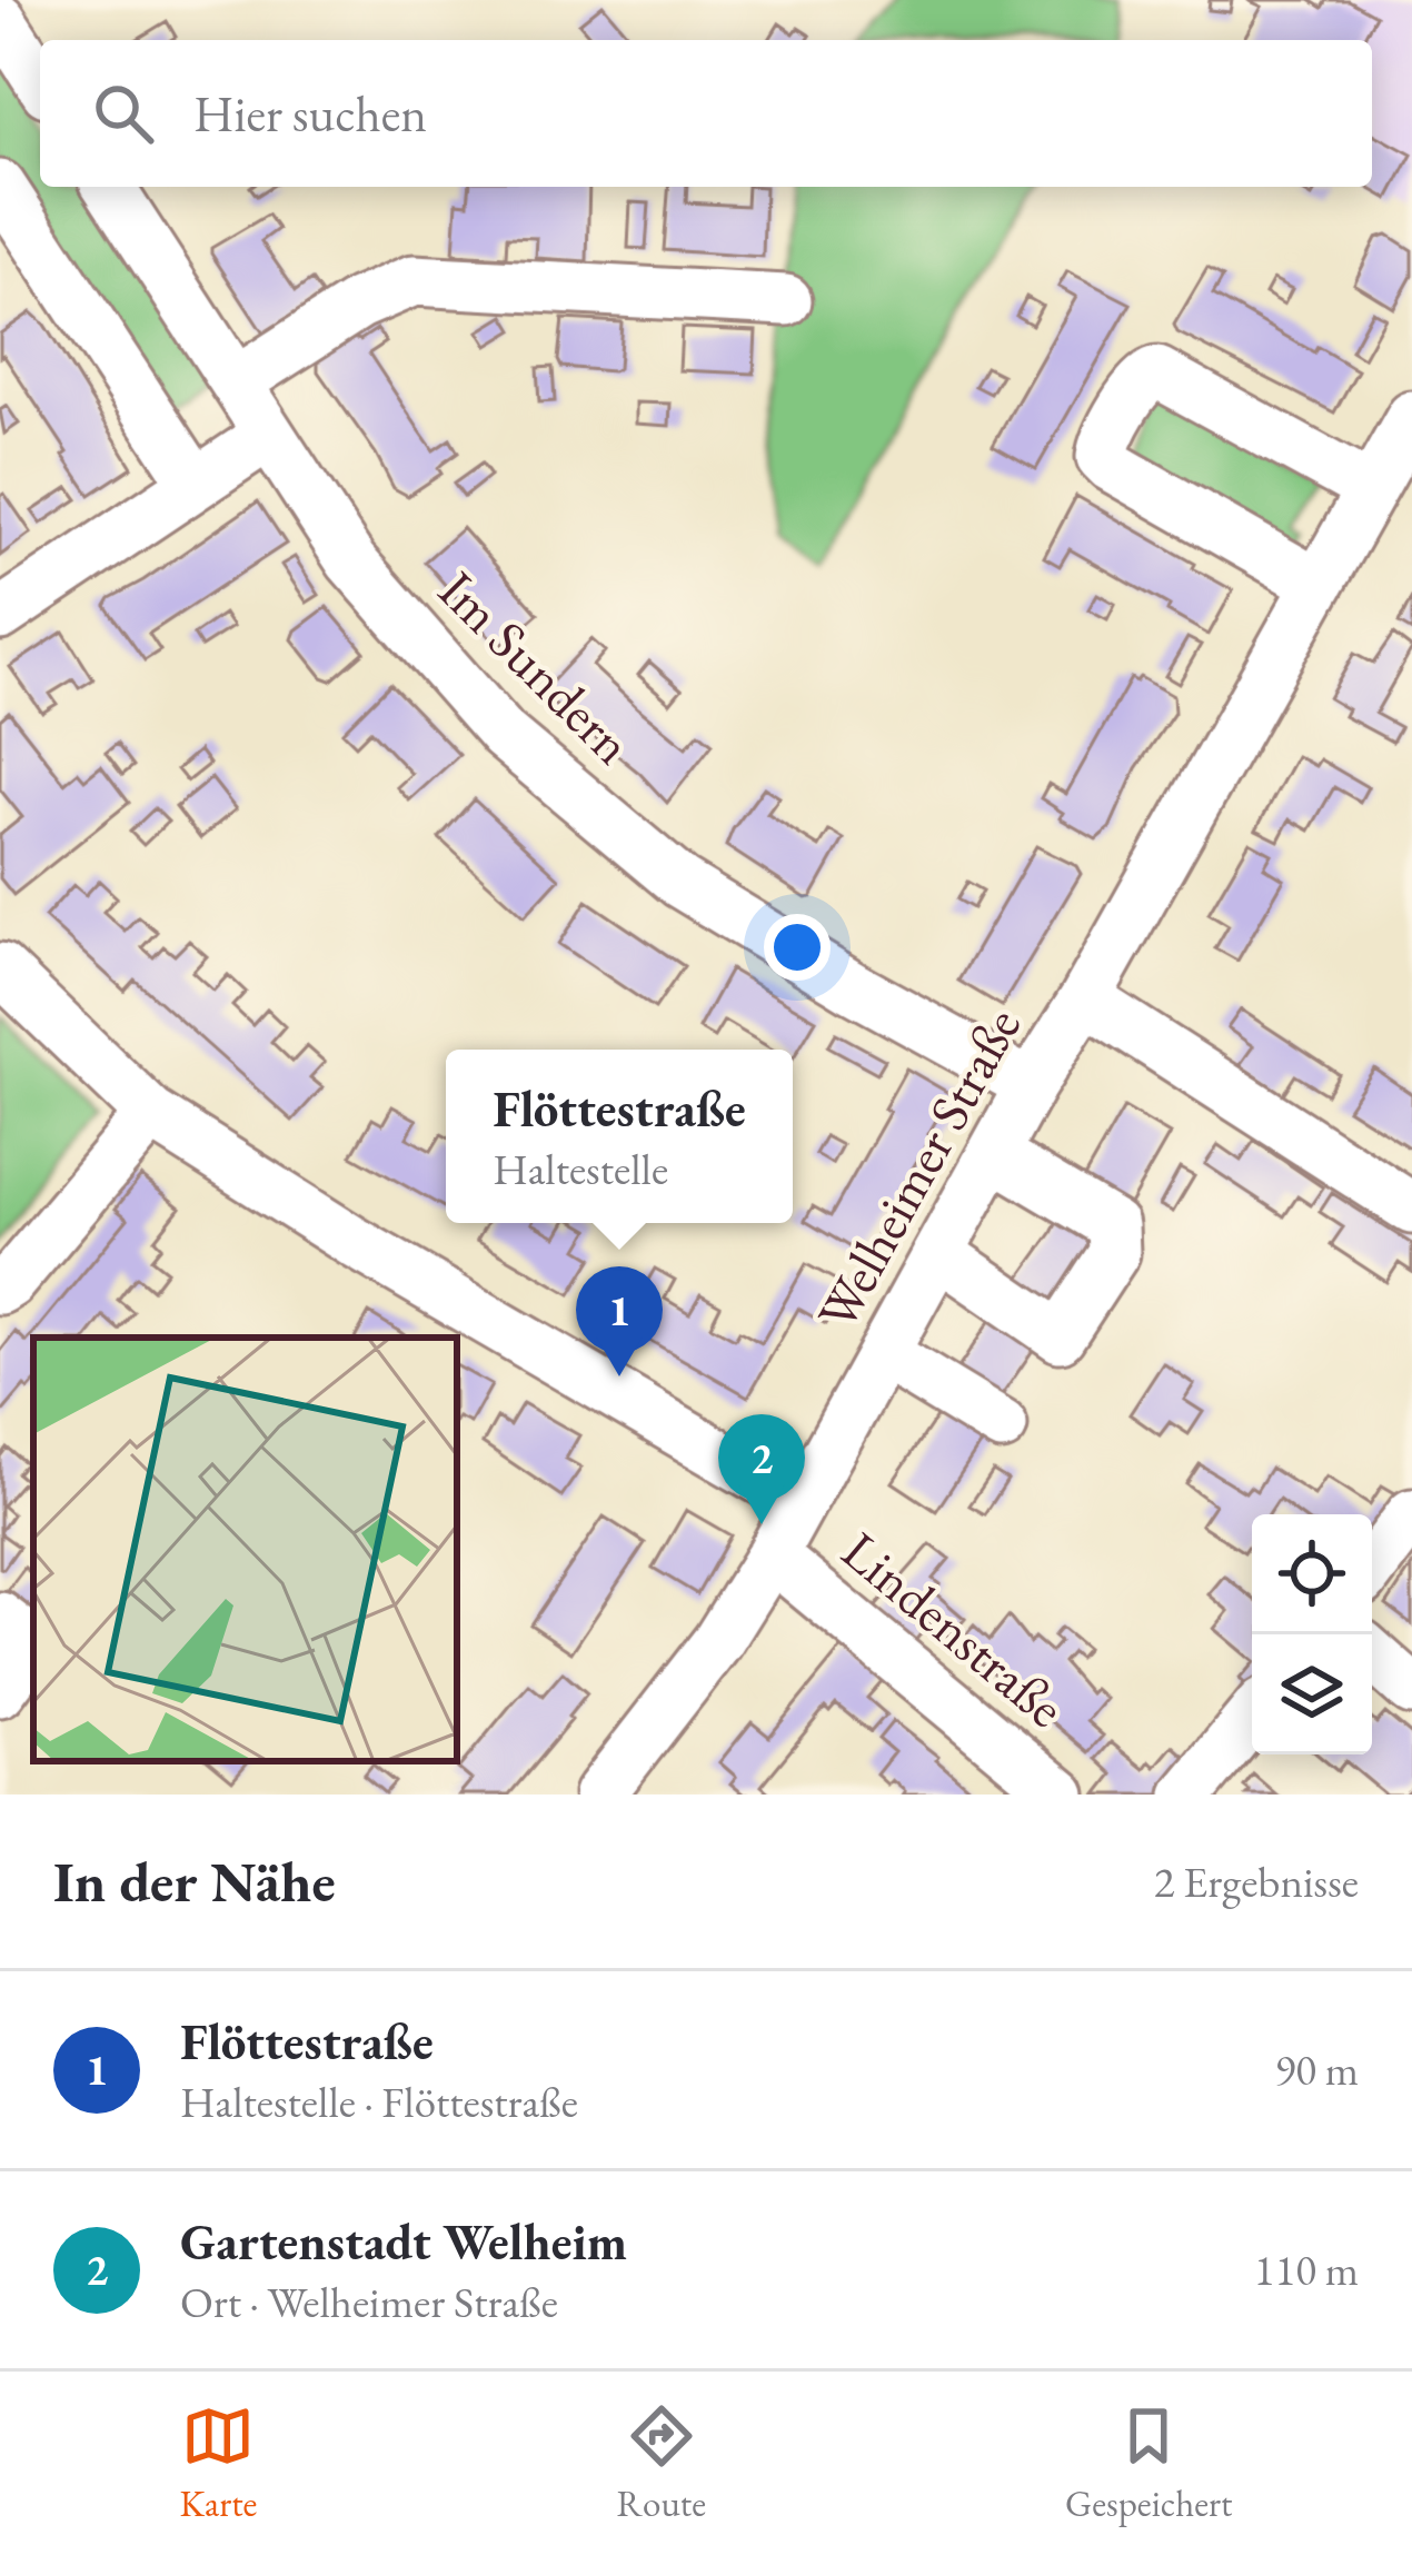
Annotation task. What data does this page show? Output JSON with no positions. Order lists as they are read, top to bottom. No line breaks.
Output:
{"streets":{"street":["Im Sundern","Welheimer Straße","Lindenstraße"]},"crossings":[["Im Sundern","Welheimer Straße"],["Welheimer Straße","Lindenstraße"]],"page":{"search":"Hier suchen","popup":["Flöttestraße","Haltestelle"],"pins":["1","2"],"heading":["In der Nähe","2 Ergebnisse"],"list":[{"mark":"1","name":"Flöttestraße","note":"Haltestelle · Flöttestraße","value":"90 m"},{"mark":"2","name":"Gartenstadt Welheim","note":"Ort · Welheimer Straße","value":"110 m"}],"nav":["Karte","Route","Gespeichert"]}}
